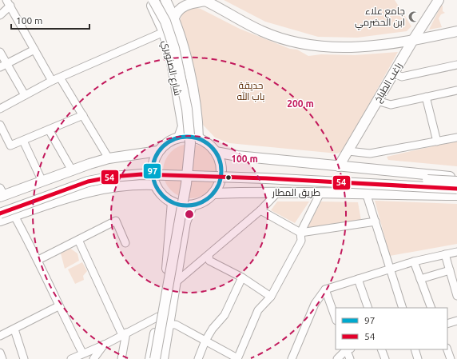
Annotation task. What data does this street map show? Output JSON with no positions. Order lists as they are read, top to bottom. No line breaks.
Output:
{"streets":{"main road":["شارع الصنوبري","راغب الطباخ","طريق المطار"]},"crossings":[["شارع الصنوبري","طريق المطار"]],"parks":["حديقة باب الله"],"places":{"mosque":["جامع علاء ابن الحضرمي"]},"lines":["transit line 97","transit line 54"],"legend":["97","54"],"scale_bar":"100 m","rings":["200 m","100 m"]}
